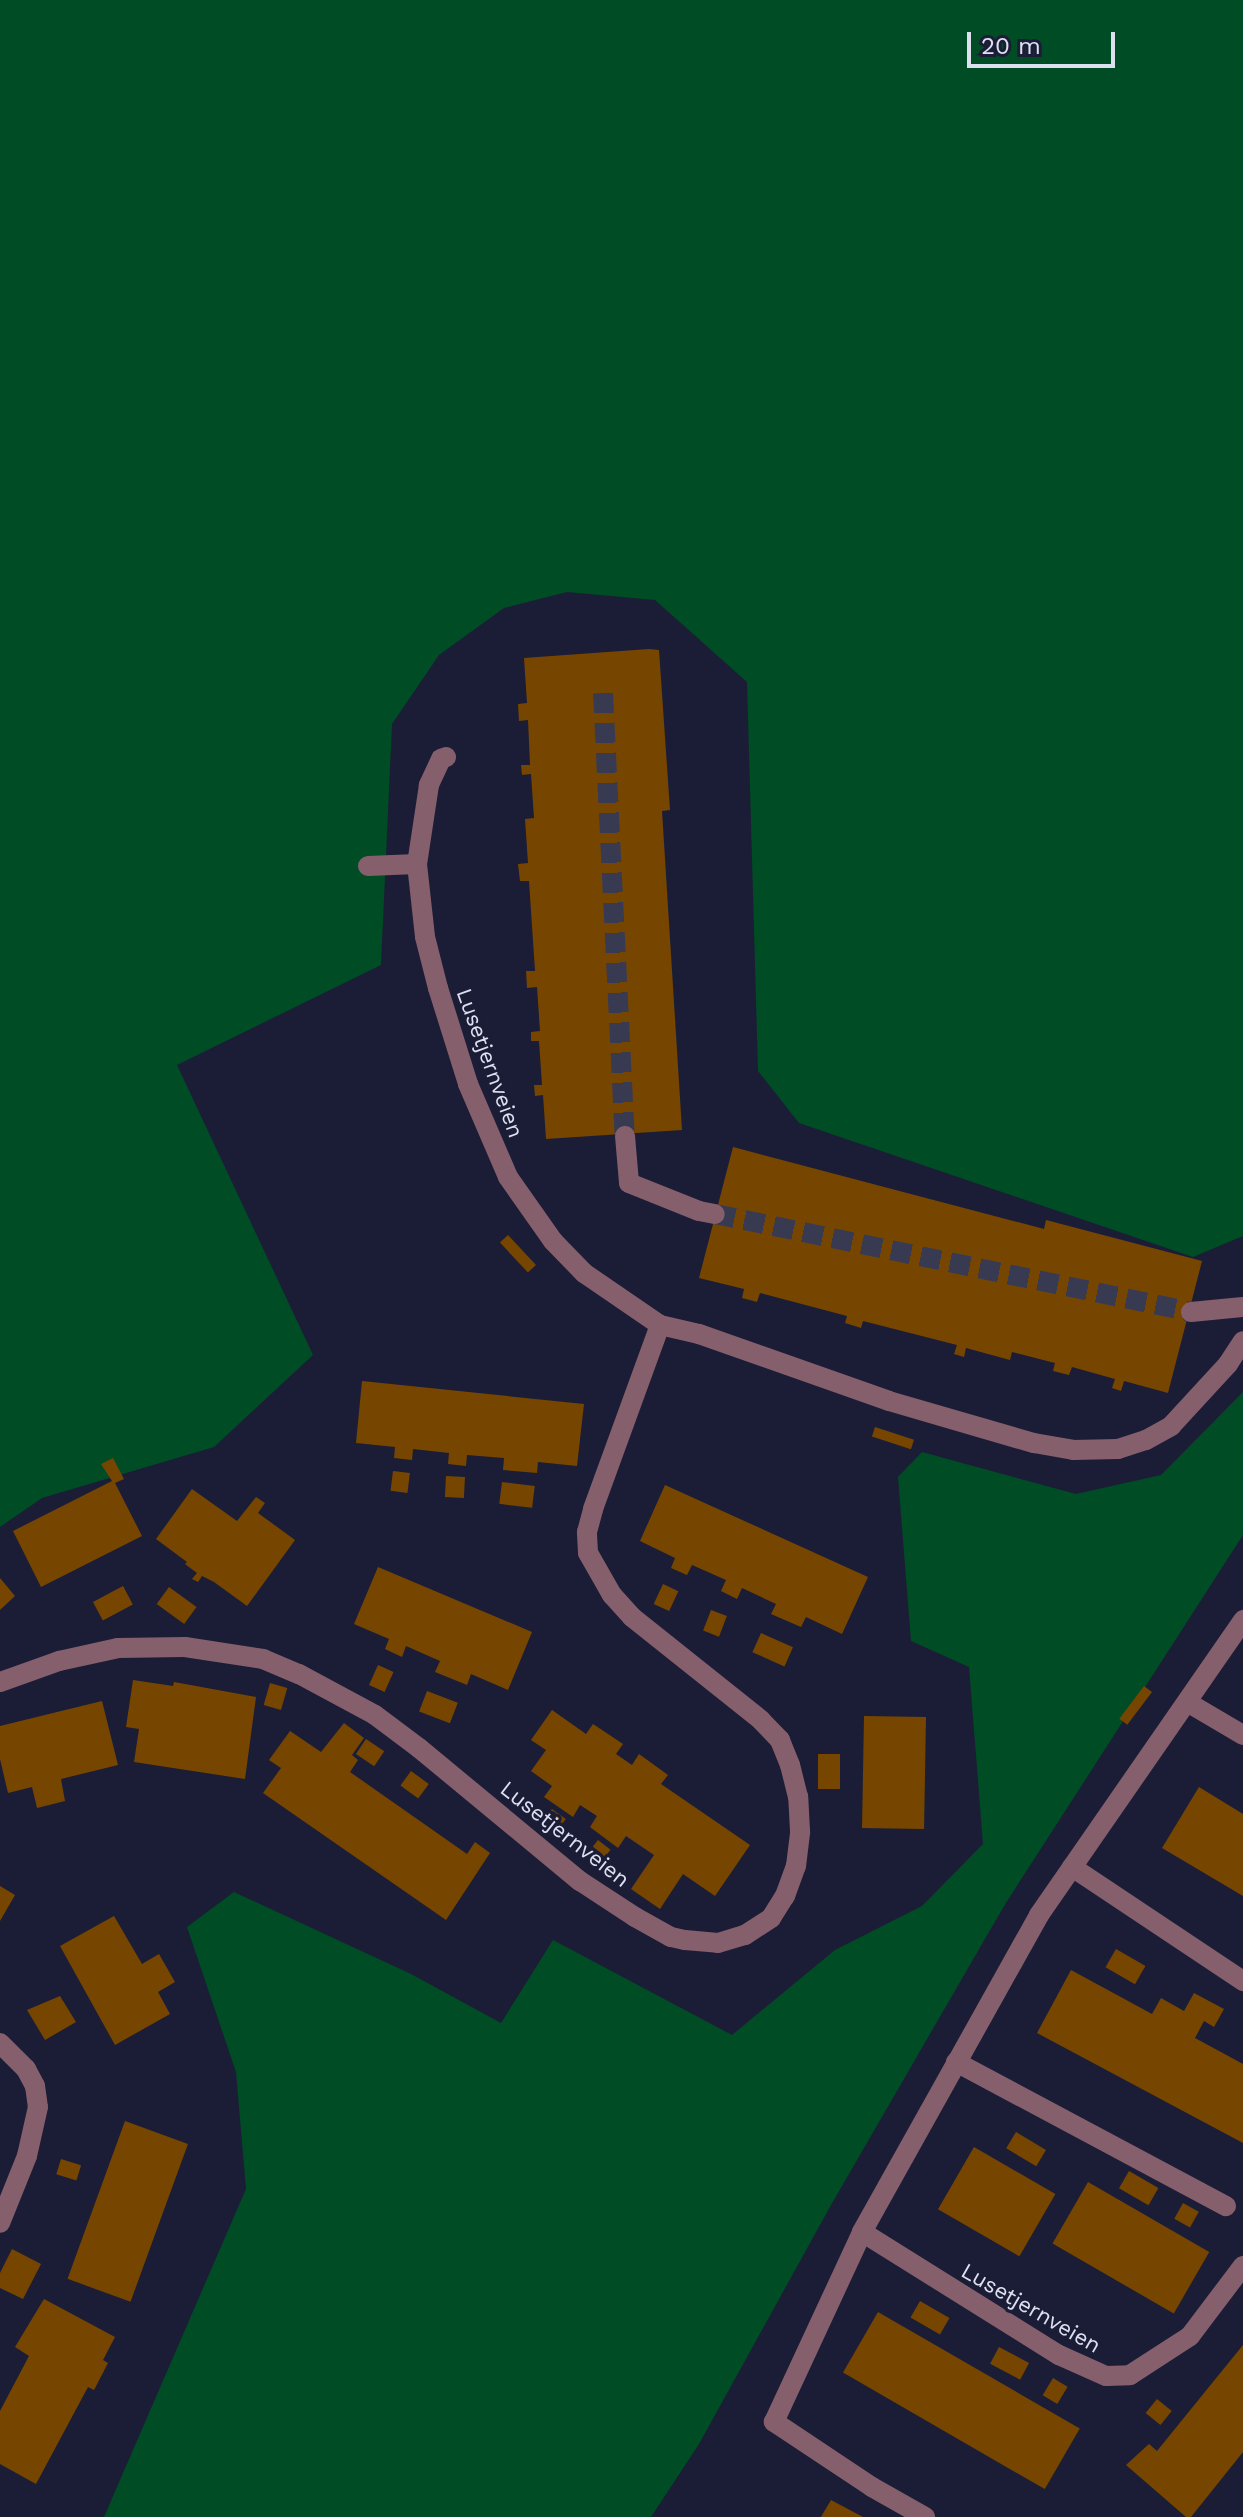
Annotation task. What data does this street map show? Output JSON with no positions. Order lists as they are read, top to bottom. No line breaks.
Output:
{"streets":{"lane":["Lusetjernveien"]},"scale_bar":"20 m"}
